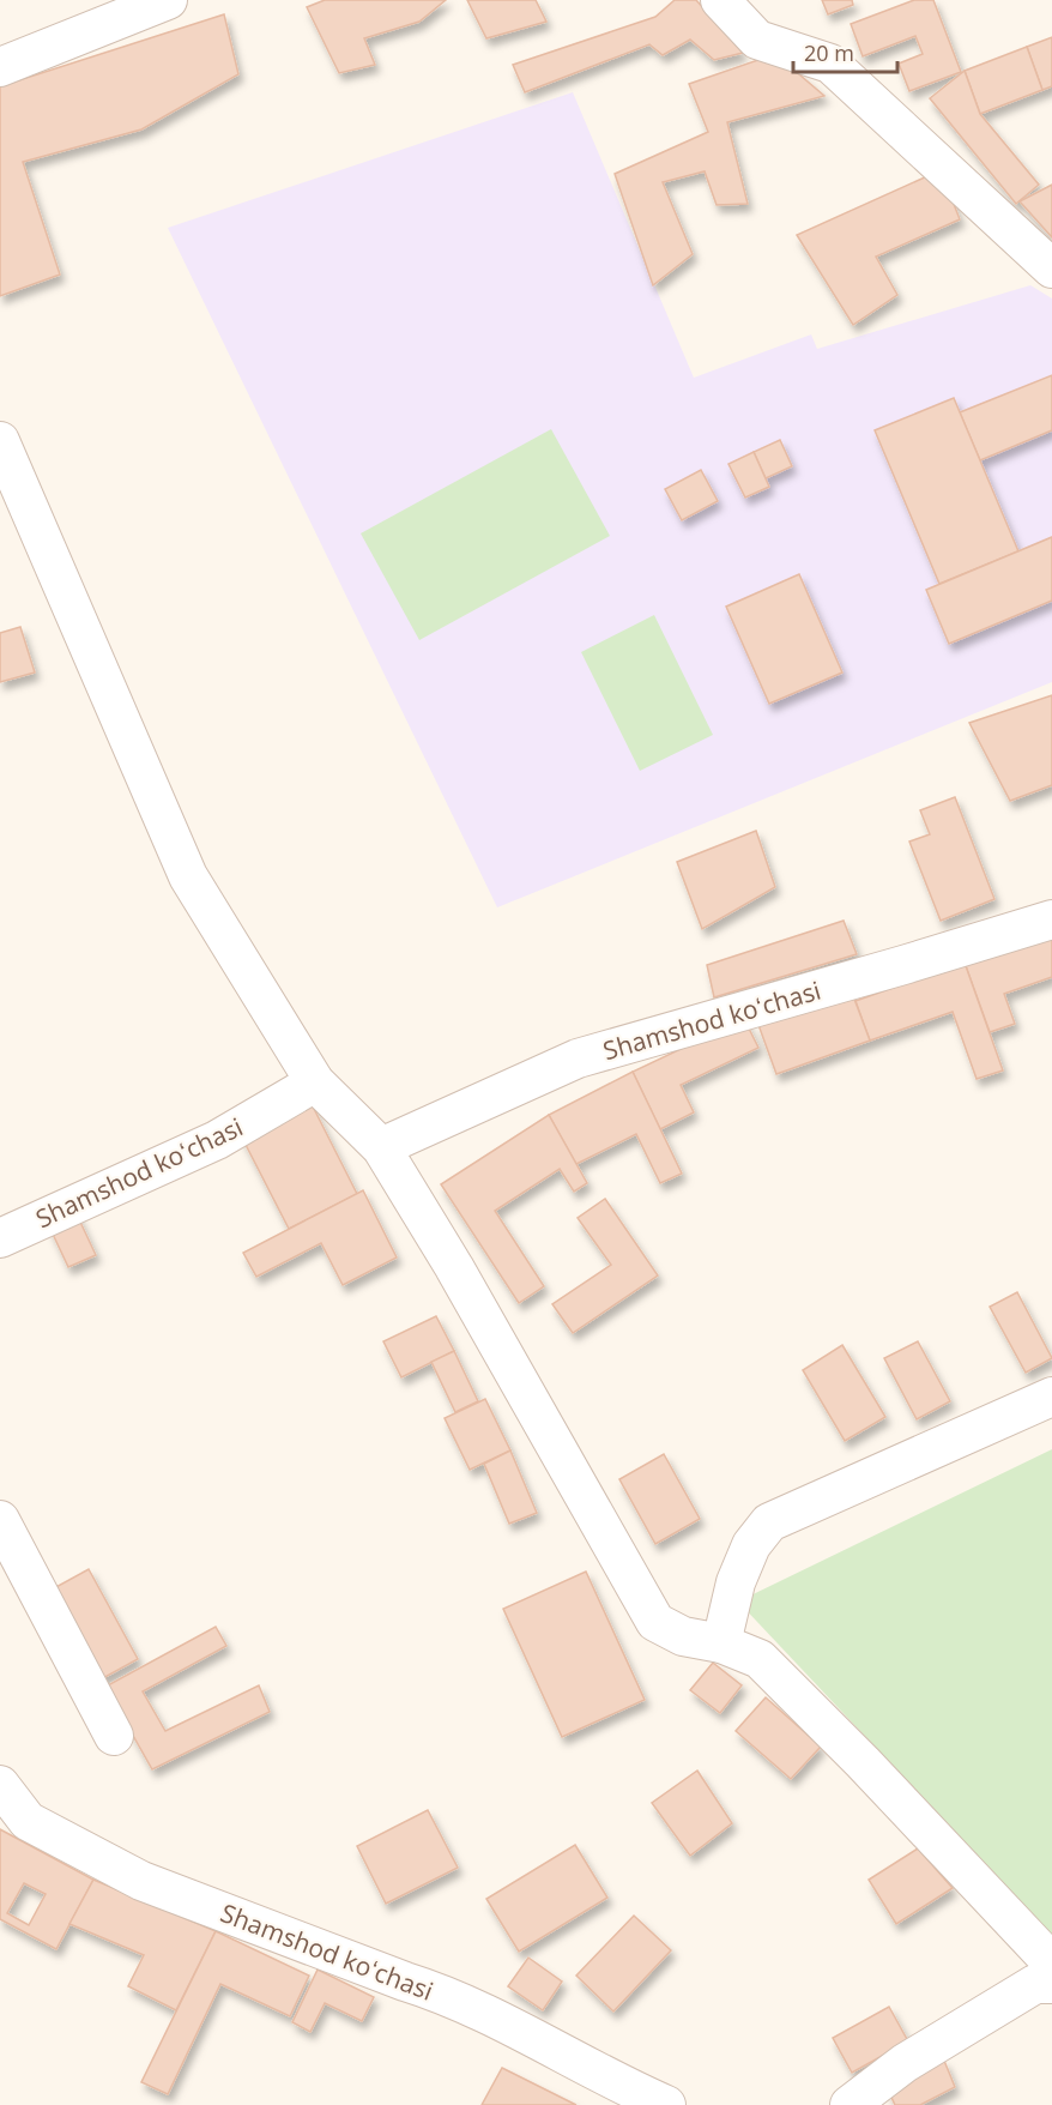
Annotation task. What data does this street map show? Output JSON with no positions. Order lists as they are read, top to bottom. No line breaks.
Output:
{"streets":{"street":["Shamshod koʻchasi"]},"scale_bar":"20 m"}
